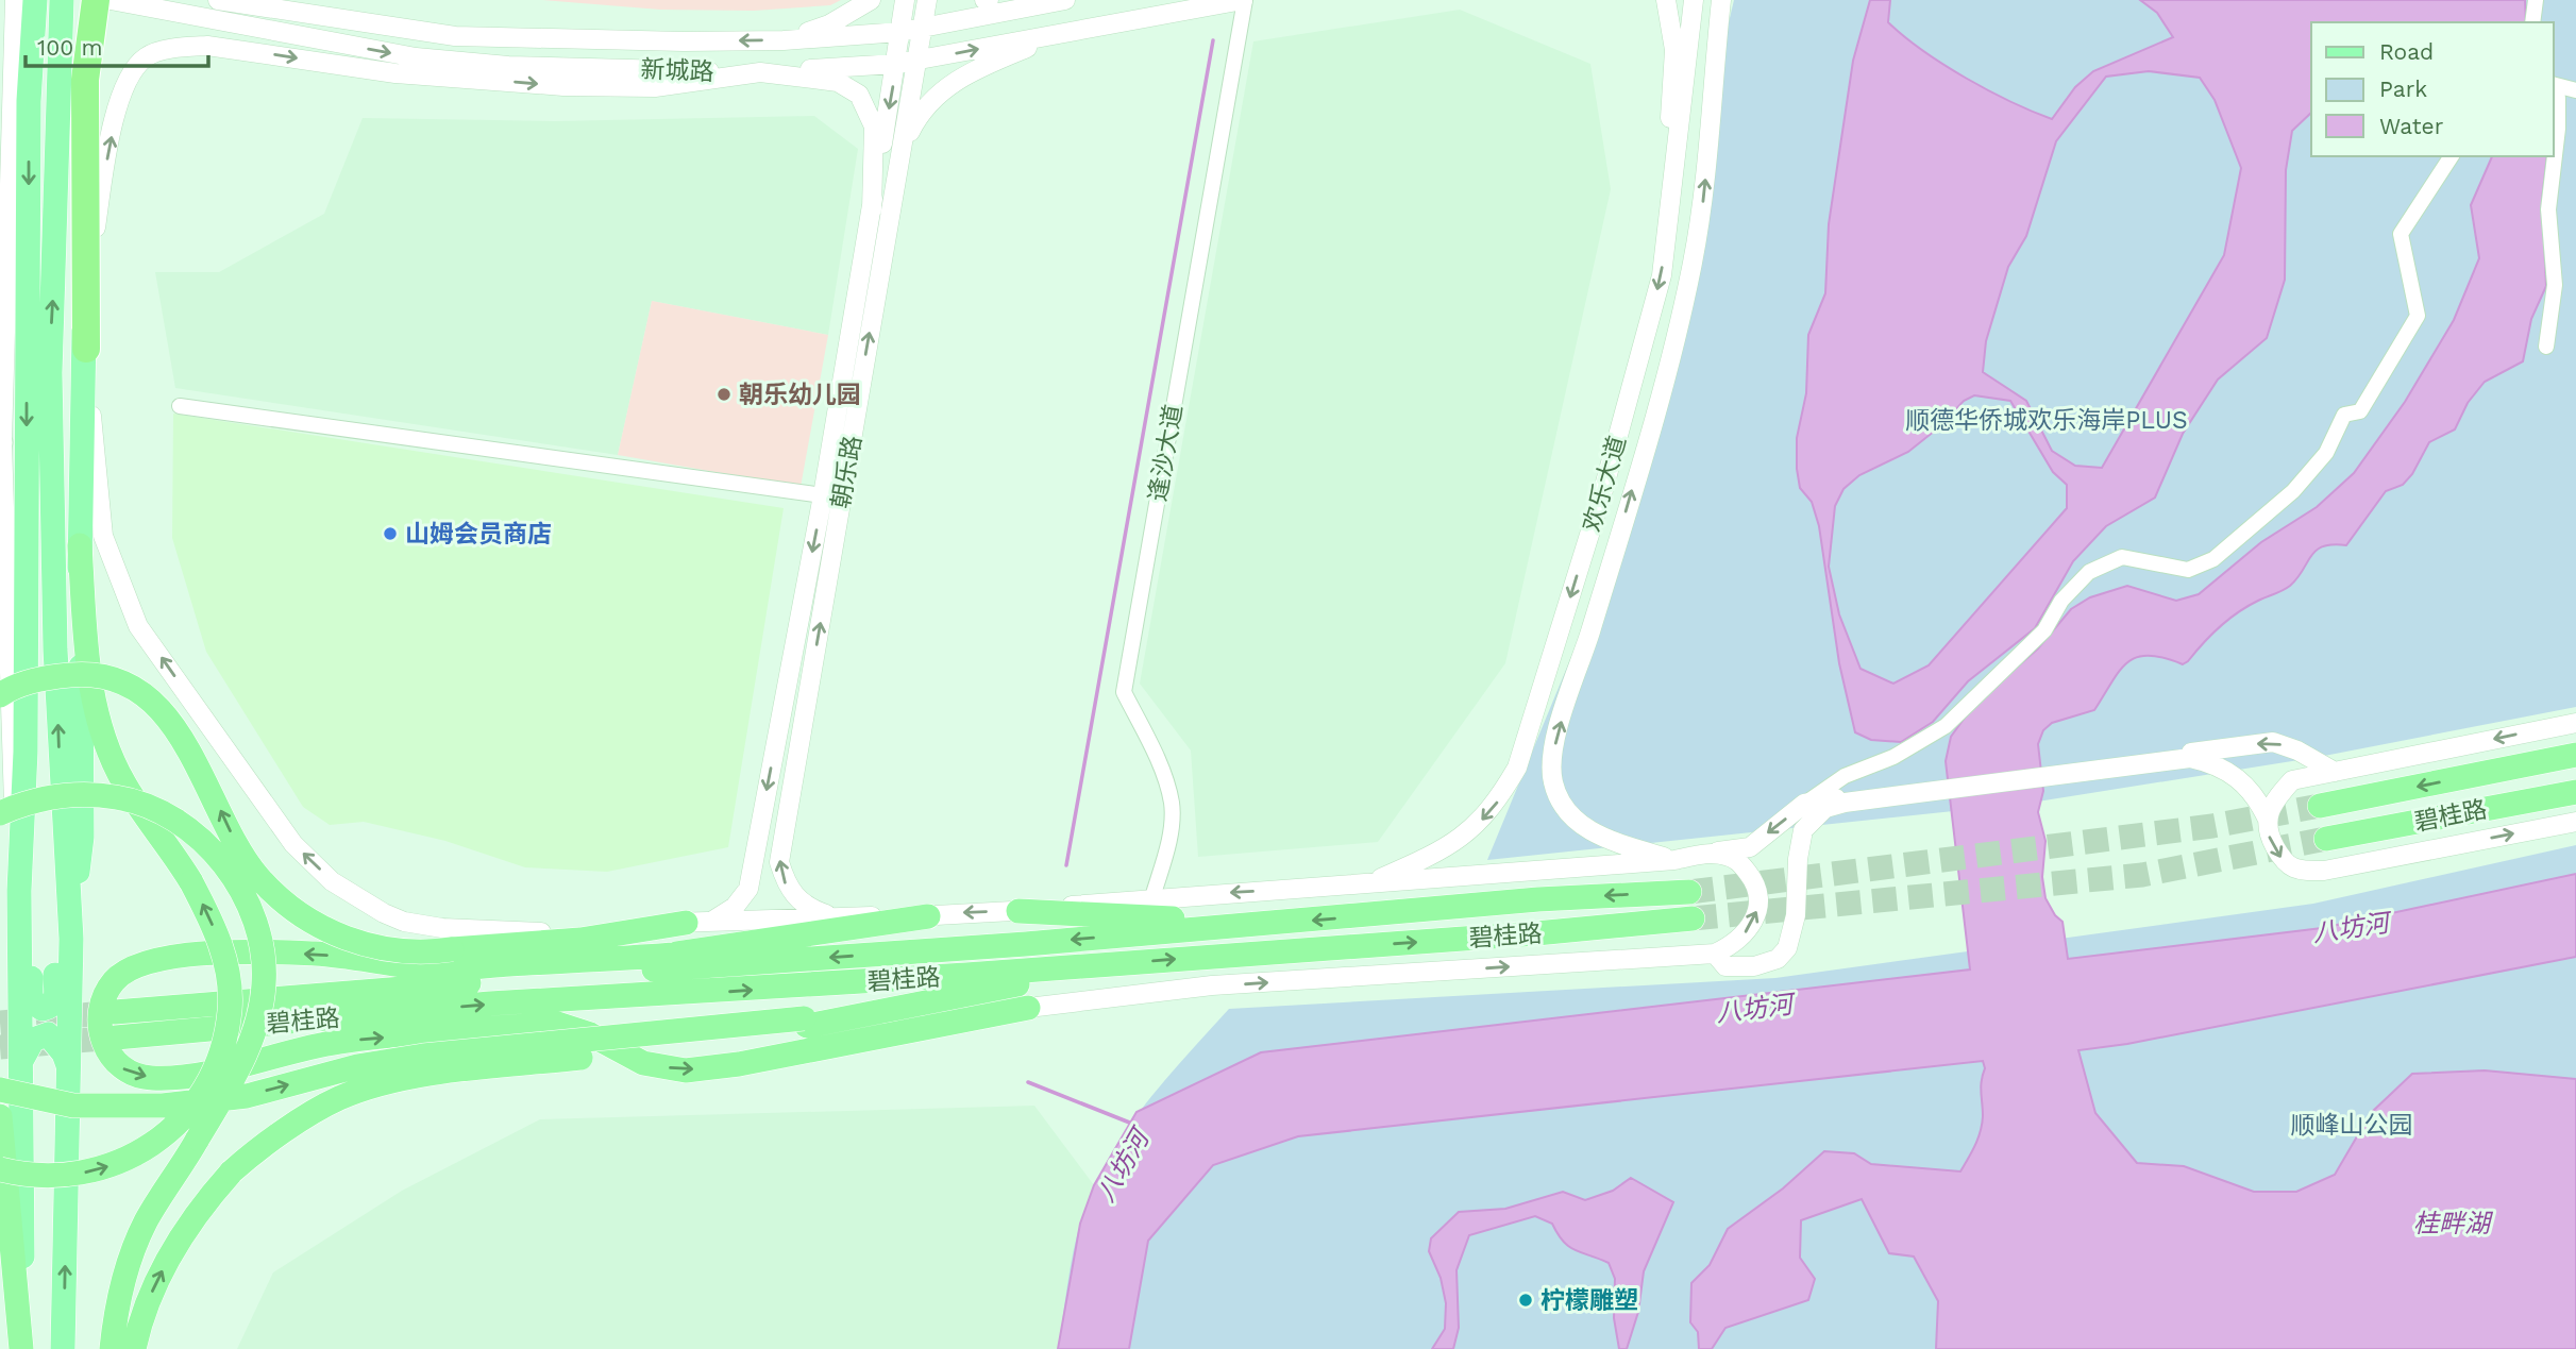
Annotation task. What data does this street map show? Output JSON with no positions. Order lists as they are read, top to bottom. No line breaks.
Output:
{"streets":{"highway":["碧桂路"],"street":["新城路","逢沙大道","朝乐路","欢乐大道"]},"crossings":[["新城路","逢沙大道"],["新城路","朝乐路"]],"water":["八坊河","桂畔湖"],"parks":["顺德华侨城欢乐海岸PLUS","顺峰山公园"],"places":["朝乐幼儿园","山姆会员商店","柠檬雕塑"],"legend":["Road","Park","Water"],"scale_bar":"100 m"}
